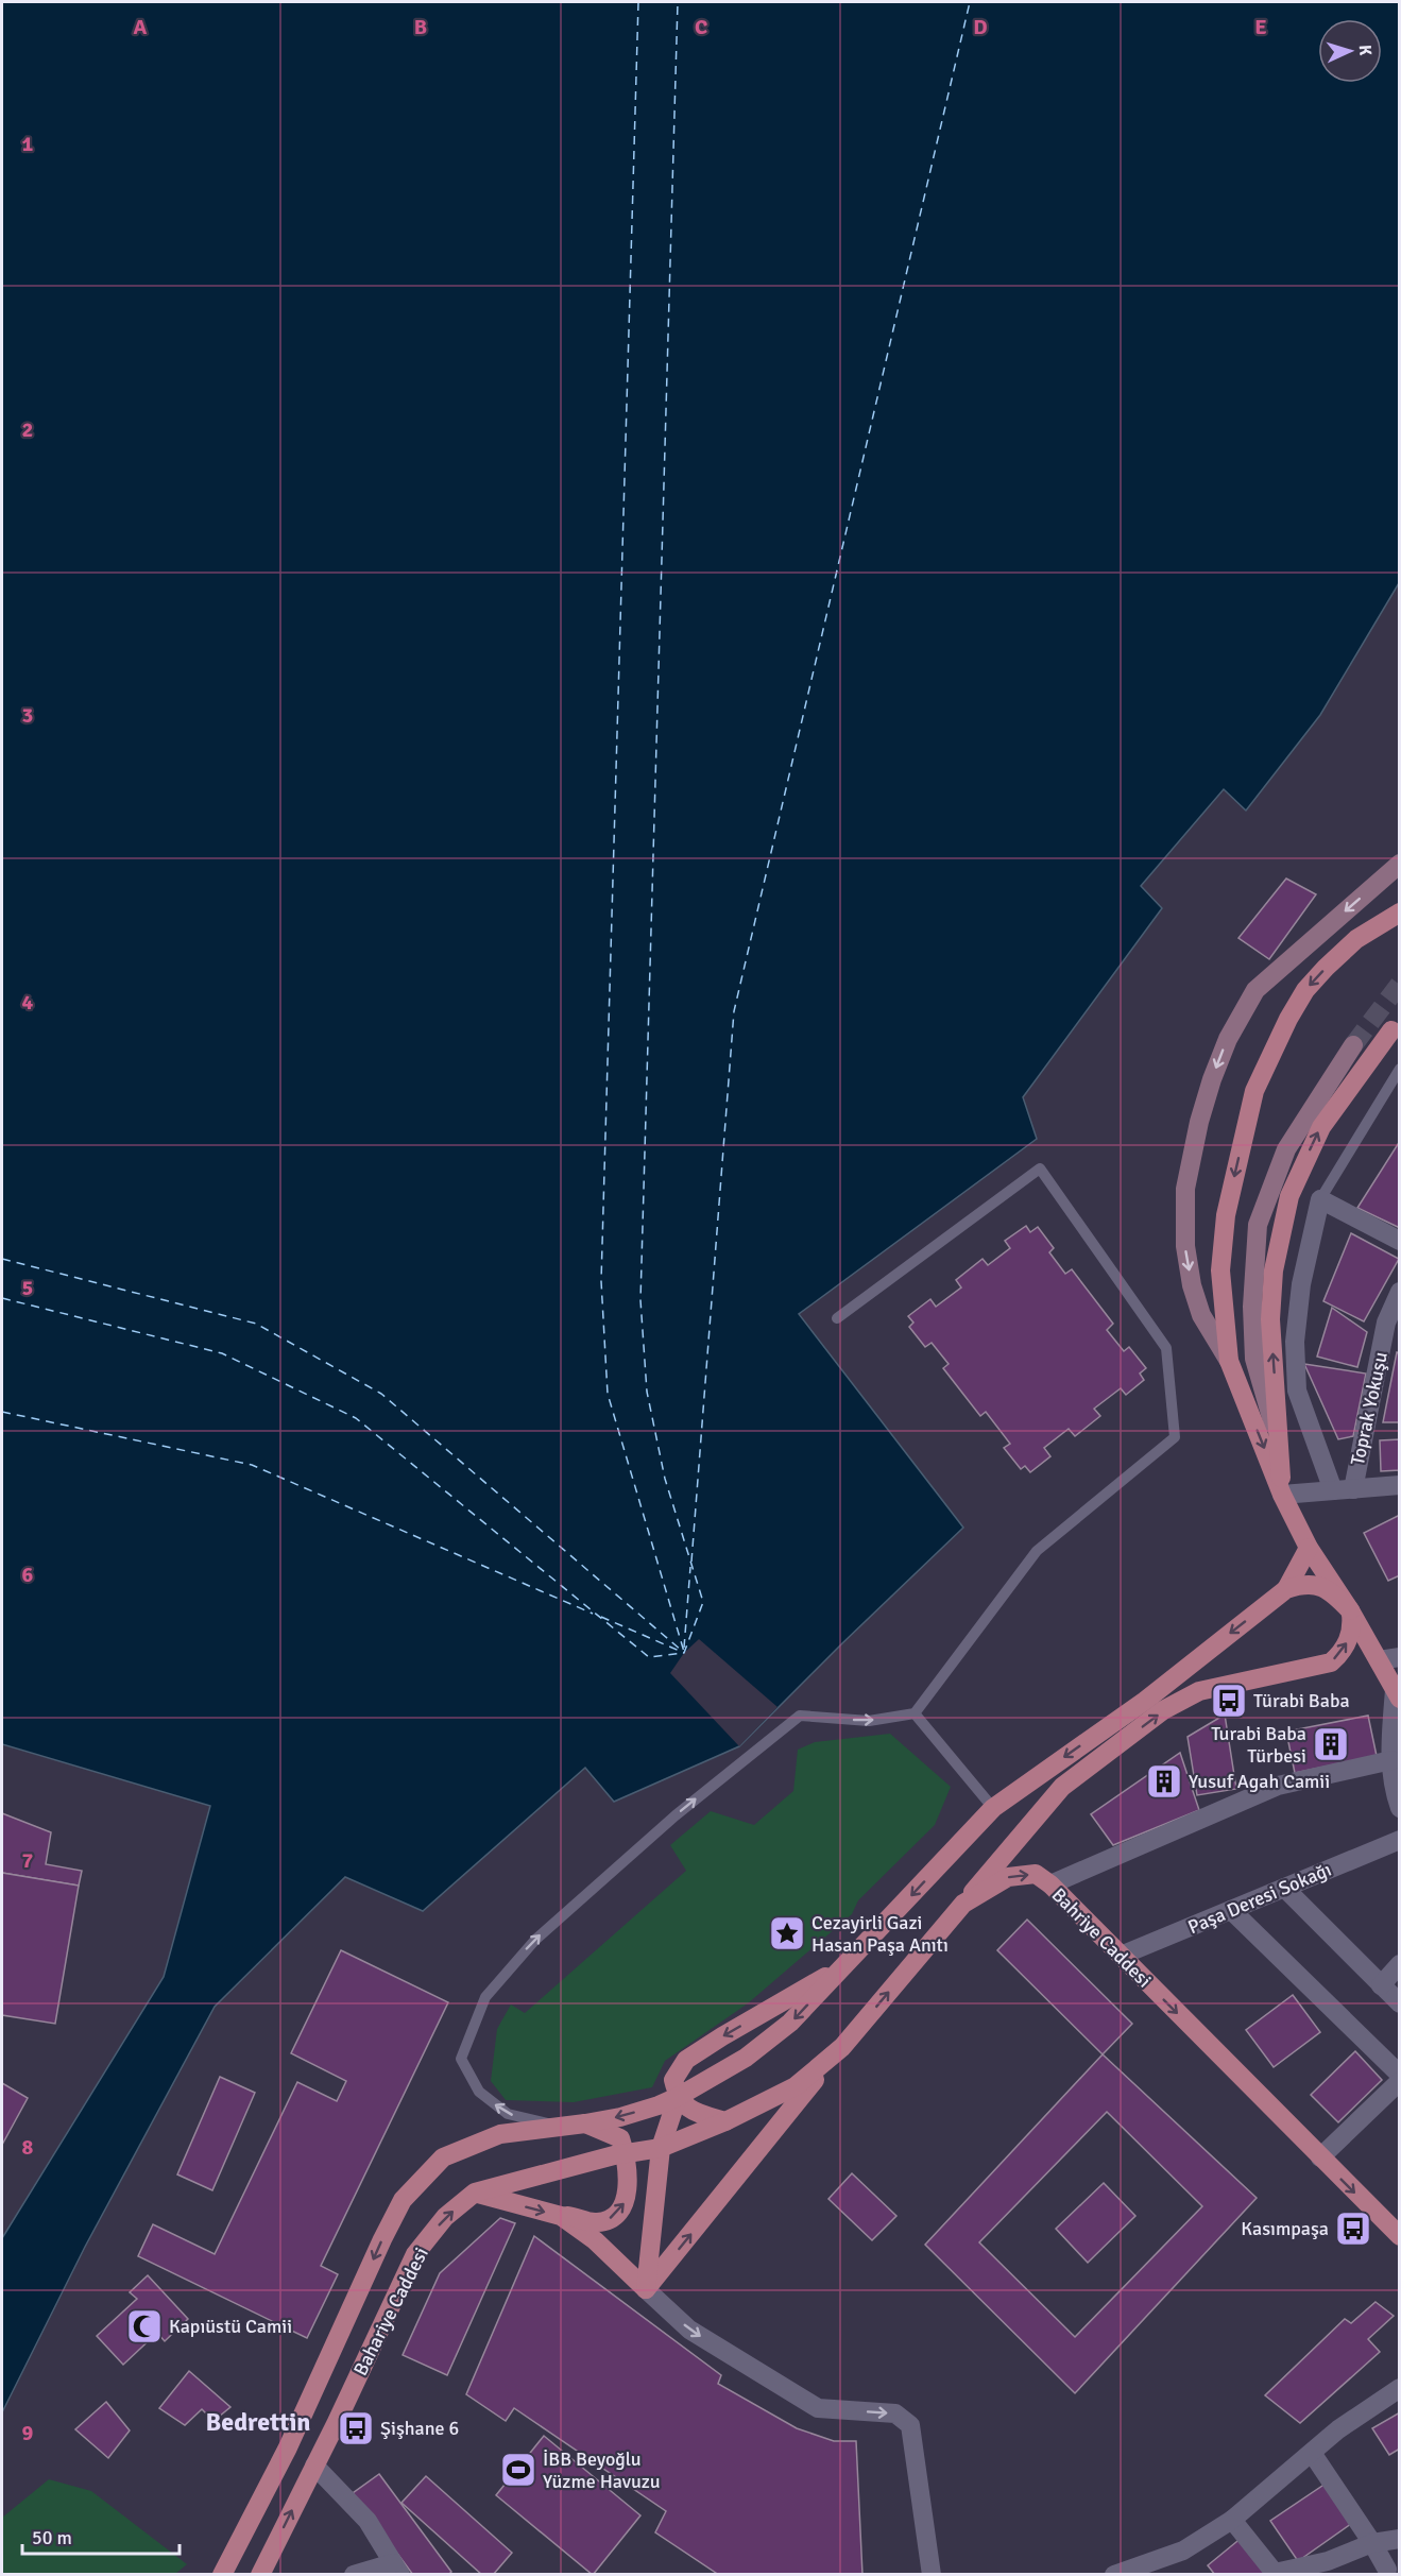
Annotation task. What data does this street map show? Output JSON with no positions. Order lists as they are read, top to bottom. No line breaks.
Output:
{"streets":{"main road":["Bahriye Caddesi","Bahariye Caddesi"],"street":["Toprak Yokuşu","Paşa Deresi Sokağı"]},"crossings":[["Paşa Deresi Sokağı","Bahriye Caddesi"],["Bahriye Caddesi","Bahariye Caddesi"]],"districts":["Bedrettin"],"places":{"bus stop":["Türabi Baba","Kasımpaşa","Şişhane 6"],"building":["Turabi Baba Türbesi","Yusuf Agah Camii"],"place":["Cezayirli Gazi Hasan Paşa Anıtı"],"mosque":["Kapıüstü Camii"],"sports":["İBB Beyoğlu Yüzme Havuzu"]},"scale_bar":"50 m","north":"right","grid":{"columns":["A","B","C","D","E"],"rows":["1","2","3","4","5","6","7","8","9"]}}
